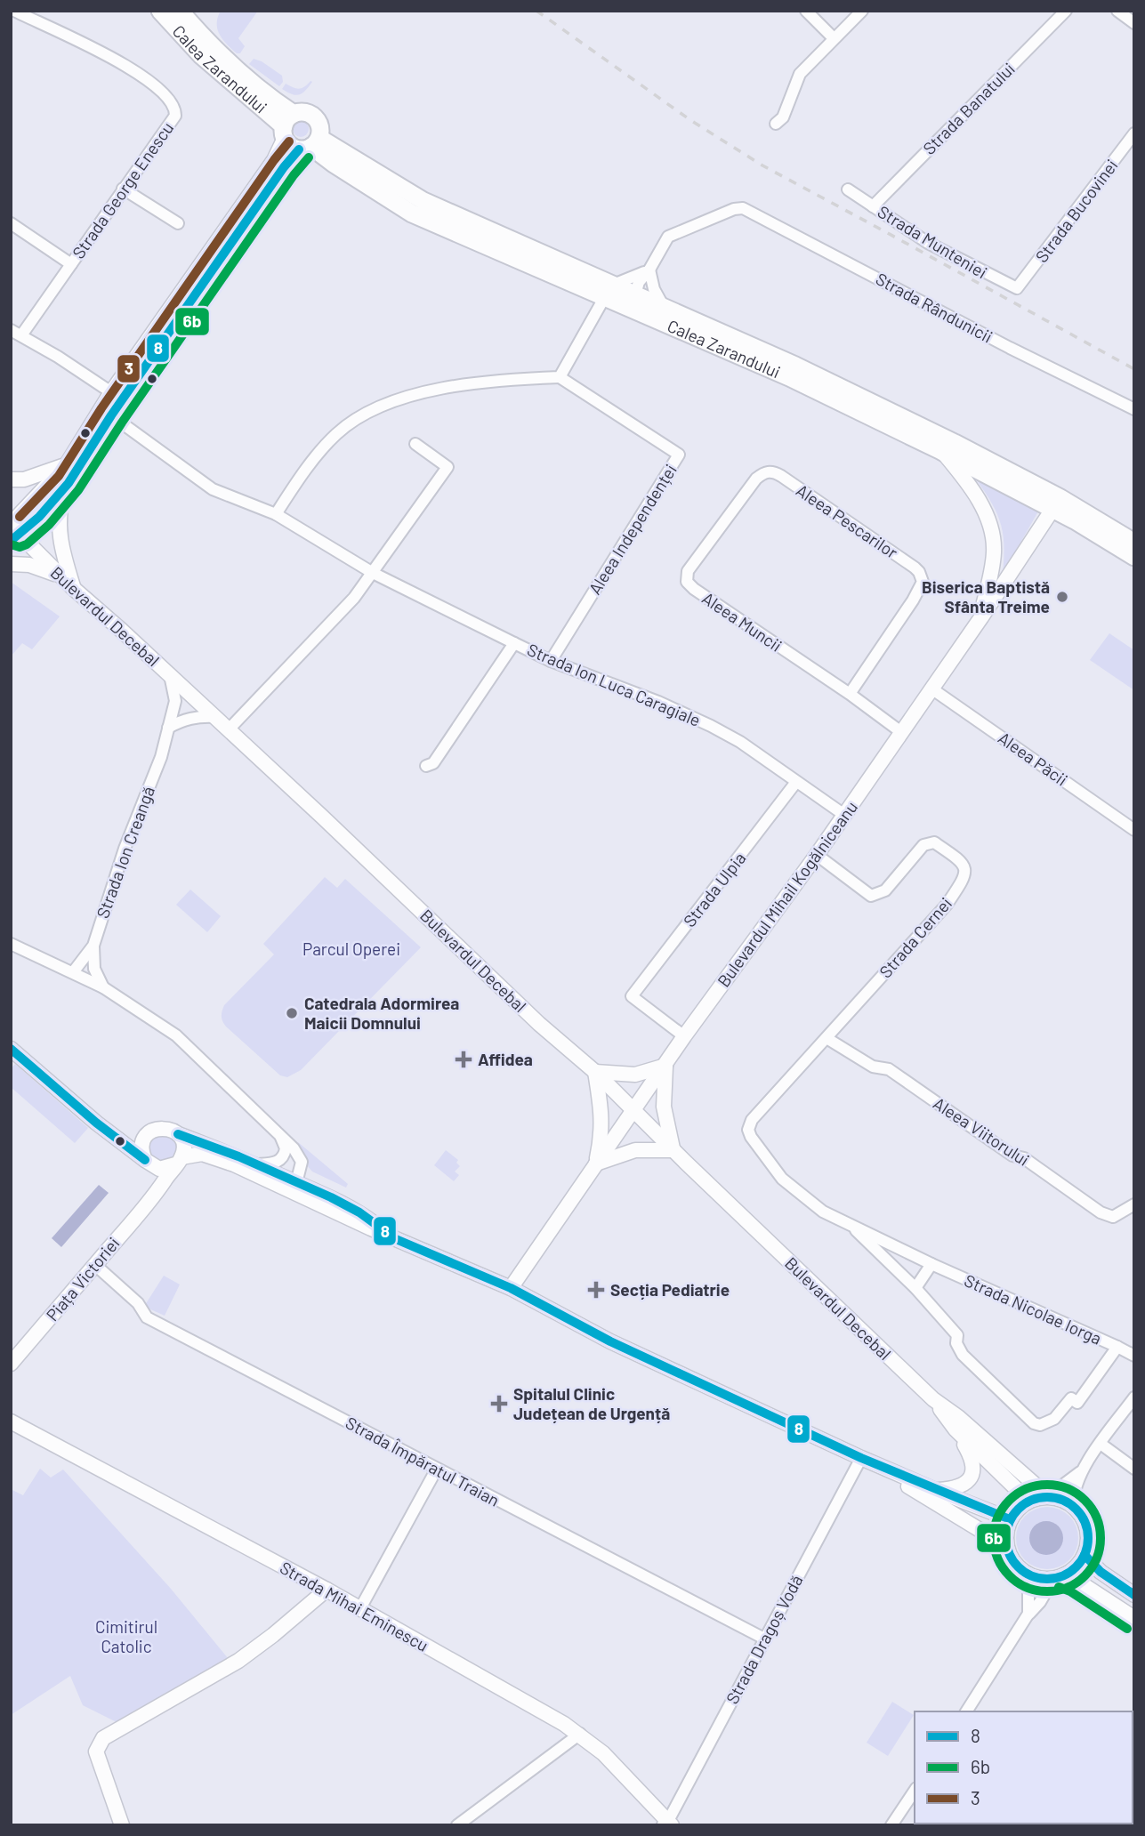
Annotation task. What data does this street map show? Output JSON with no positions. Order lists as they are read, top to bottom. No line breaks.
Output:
{"streets":{"main road":["Calea Zarandului"],"street":["Strada Banatului","Strada George Enescu","Strada Bucovinei","Strada Munteniei","Strada Rândunicii","Aleea Pescarilor","Aleea Independenței","Bulevardul Decebal","Aleea Muncii","Strada Ion Luca Caragiale","Aleea Păcii","Strada Ion Creangă","Strada Ulpia","Bulevardul Mihail Kogălniceanu","Strada Cernei","Aleea Viitorului","Piața Victoriei","Strada Nicolae Iorga","Strada Împăratul Traian","Strada Mihai Eminescu","Strada Dragoș Vodă"]},"crossings":[["Calea Zarandului","Bulevardul Mihail Kogălniceanu"],["Strada Banatului","Strada Munteniei"],["Strada Bucovinei","Strada Munteniei"],["Aleea Pescarilor","Aleea Muncii"],["Aleea Independenței","Strada Ion Luca Caragiale"],["Bulevardul Decebal","Strada Ion Creangă"],["Bulevardul Decebal","Bulevardul Mihail Kogălniceanu"],["Aleea Muncii","Bulevardul Mihail Kogălniceanu"],["Strada Ion Luca Caragiale","Strada Ulpia"],["Strada Ion Luca Caragiale","Bulevardul Mihail Kogălniceanu"],["Aleea Păcii","Bulevardul Mihail Kogălniceanu"],["Strada Ulpia","Bulevardul Mihail Kogălniceanu"],["Bulevardul Mihail Kogălniceanu","Strada Cernei"],["Strada Cernei","Aleea Viitorului"],["Strada Cernei","Strada Nicolae Iorga"],["Piața Victoriei","Strada Împăratul Traian"],["Strada Împăratul Traian","Strada Dragoș Vodă"],["Strada Mihai Eminescu","Strada Dragoș Vodă"]],"parks":["Parcul Operei","Cimitirul Catolic"],"places":{"other":["Biserica Baptistă Sfânta Treime","Catedrala Adormirea Maicii Domnului"],"health":["Affidea","Secția Pediatrie","Spitalul Clinic Județean de Urgență"]},"lines":["transit line 3","transit line 8","transit line 6b"],"legend":["8","6b","3"]}
